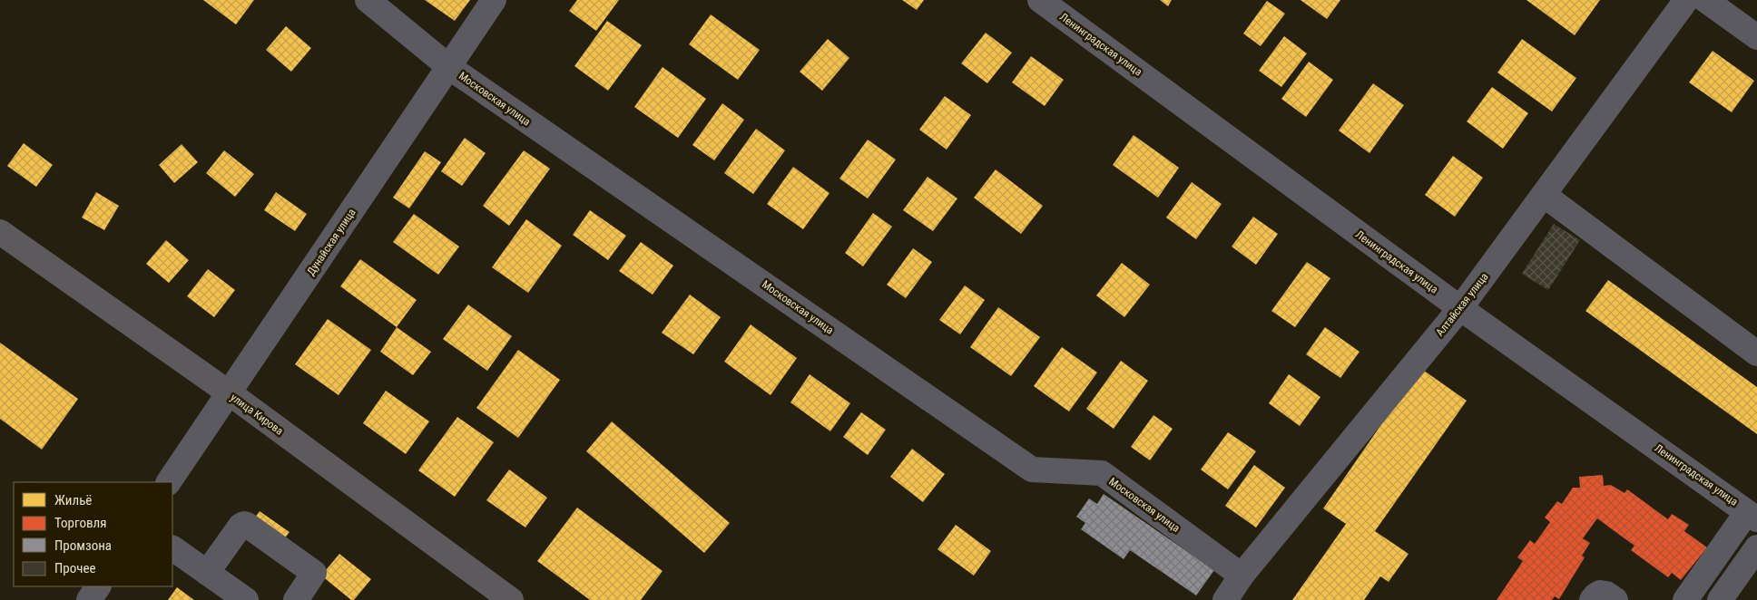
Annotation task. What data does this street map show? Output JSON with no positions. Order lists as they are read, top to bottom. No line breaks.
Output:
{"streets":{"main road":["улица Кирова"],"street":["Ленинградская улица","Московская улица","Дунайская улица","Алтайская улица"]},"crossings":[["Ленинградская улица","Алтайская улица"],["Московская улица","Дунайская улица"],["Московская улица","Алтайская улица"],["Дунайская улица","улица Кирова"]],"legend":["Жильё","Торговля","Промзона","Прочее"]}
